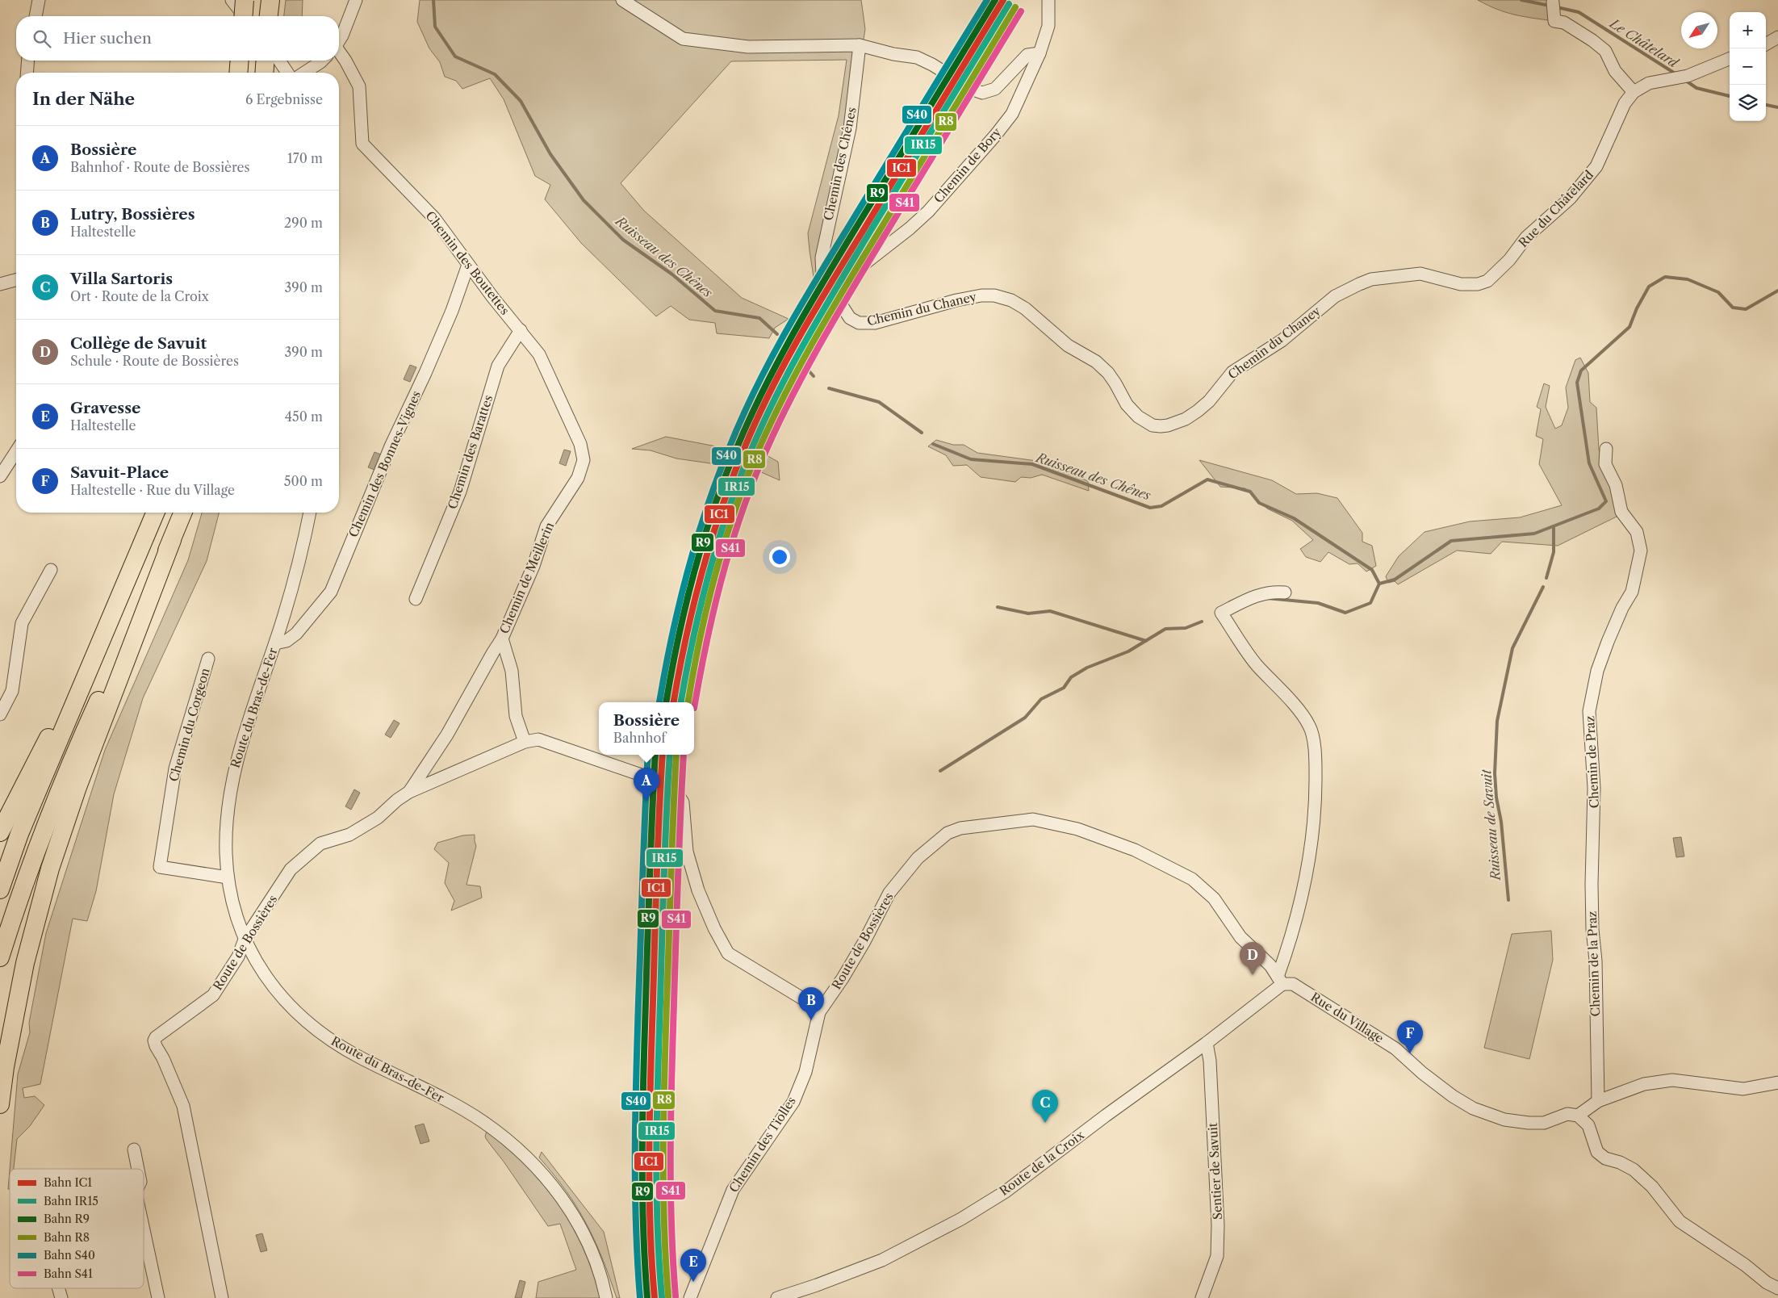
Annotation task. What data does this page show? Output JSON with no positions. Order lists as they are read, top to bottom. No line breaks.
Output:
{"streets":{"street":["Chemin des Chênes","Chemin de Bory","Rue du Châtelard","Chemin des Boutettes","Chemin du Chaney","Chemin des Barattes","Chemin des Bonnes-Vignes","Chemin de Meillerin","Route du Bras-de-Fer","Chemin du Corgeon","Chemin de Praz","Route de Bossières","Chemin de la Praz","Rue du Village","Chemin des Tiolles","Route de la Croix","Sentier de Savuit"]},"crossings":[["Chemin des Chênes","Chemin de Bory"],["Chemin des Chênes","Chemin du Chaney"],["Chemin de Bory","Chemin du Chaney"],["Rue du Châtelard","Chemin du Chaney"],["Chemin des Boutettes","Chemin des Barattes"],["Chemin des Boutettes","Chemin des Bonnes-Vignes"],["Chemin des Boutettes","Chemin de Meillerin"],["Chemin des Bonnes-Vignes","Route du Bras-de-Fer"],["Chemin de Meillerin","Route de Bossières"],["Route du Bras-de-Fer","Chemin du Corgeon"],["Route du Bras-de-Fer","Route de Bossières"],["Chemin de Praz","Chemin de la Praz"],["Route de Bossières","Rue du Village"],["Route de Bossières","Chemin des Tiolles"],["Route de Bossières","Route de la Croix"],["Rue du Village","Route de la Croix"],["Route de la Croix","Sentier de Savuit"]],"water":["Le Châtelard","Ruisseau des Chênes","Ruisseau de Savuit"],"lines":["rail line IC1","rail line R9","rail line S40","rail line IR15","rail line R8","rail line S41"],"legend":["Bahn IC1","Bahn IR15","Bahn R9","Bahn R8","Bahn S40","Bahn S41"],"north":"bottom left","page":{"map_buttons":["+","−"],"search":"Hier suchen","heading":["In der Nähe","6 Ergebnisse"],"list":[{"mark":"A","name":"Bossière","note":"Bahnhof · Route de Bossières","value":"170 m"},{"mark":"B","name":"Lutry, Bossières","note":"Haltestelle","value":"290 m"},{"mark":"C","name":"Villa Sartoris","note":"Ort · Route de la Croix","value":"390 m"},{"mark":"D","name":"Collège de Savuit","note":"Schule · Route de Bossières","value":"390 m"},{"mark":"E","name":"Gravesse","note":"Haltestelle","value":"450 m"},{"mark":"F","name":"Savuit-Place","note":"Haltestelle · Rue du Village","value":"500 m"}],"popup":["Bossière","Bahnhof"],"pins":["A","D","B","F","C","E"]}}
